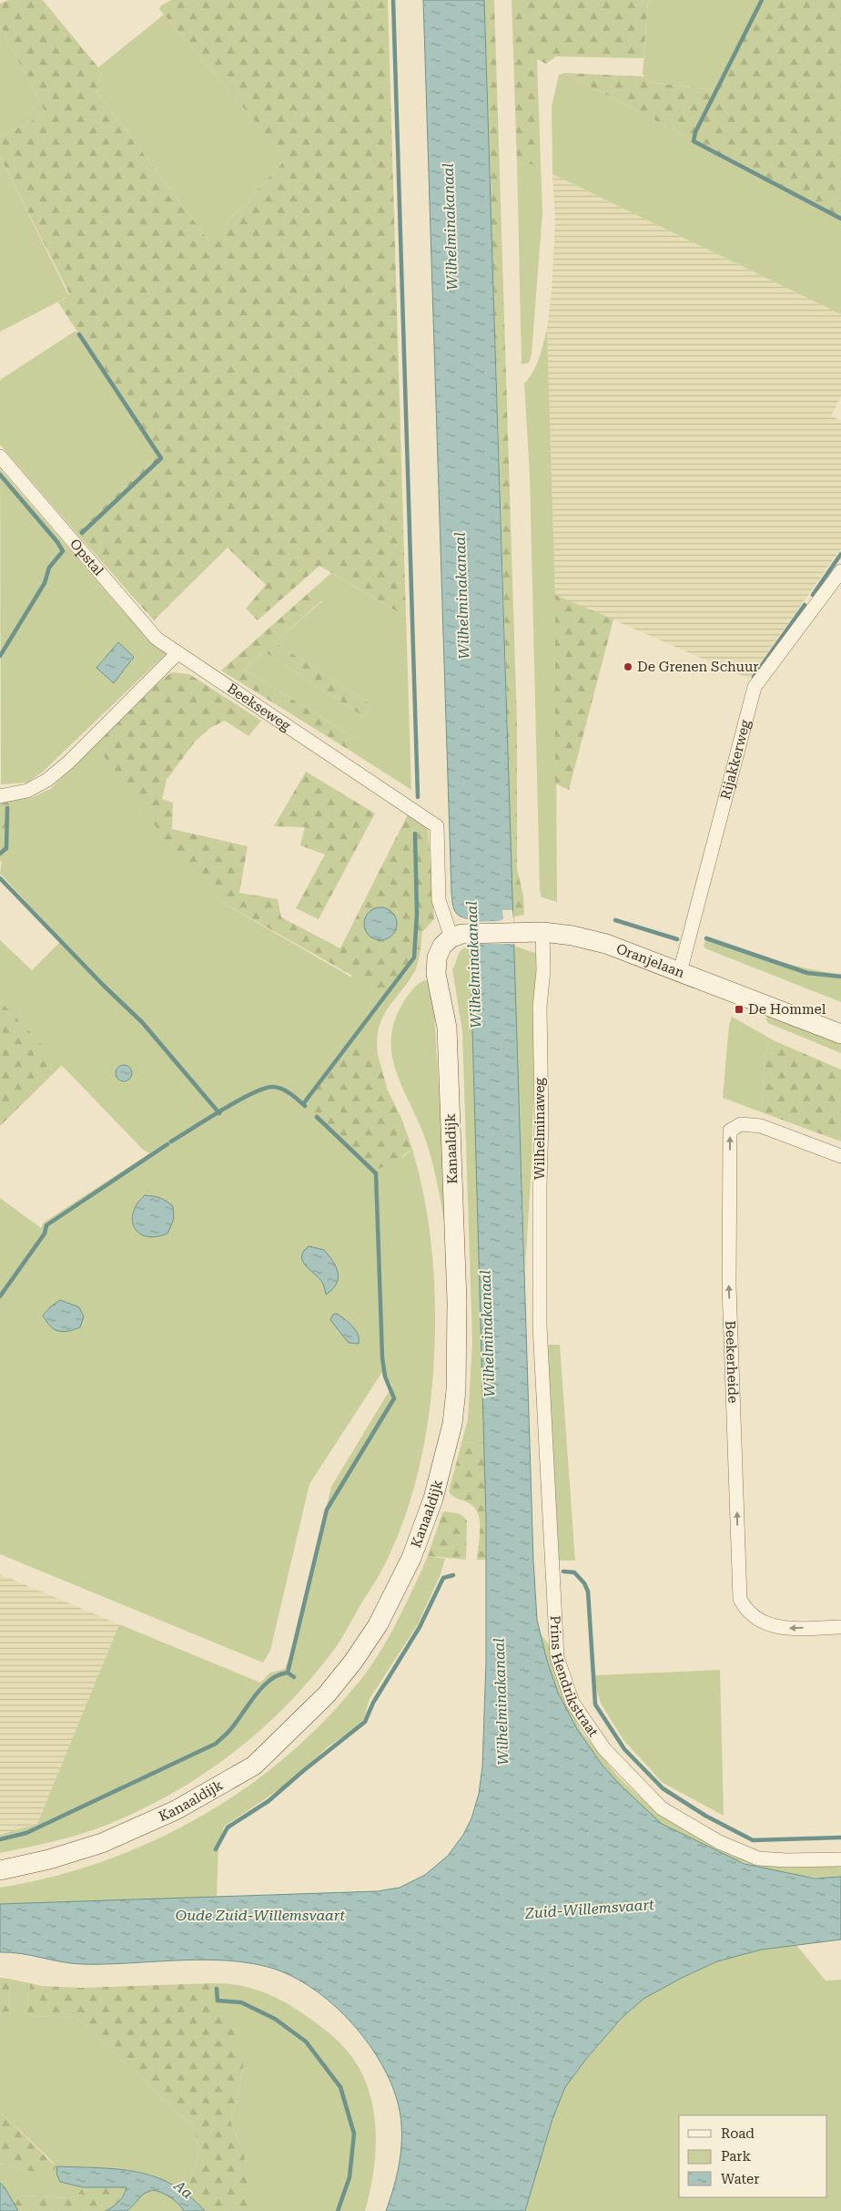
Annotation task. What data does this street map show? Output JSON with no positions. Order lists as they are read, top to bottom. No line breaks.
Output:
{"streets":{"main road":["Oranjelaan","Kanaaldijk"],"street":["Opstal","Beekseweg","Rijakkerweg","Wilhelminaweg","Beekerheide","Prins Hendrikstraat"]},"crossings":[["Opstal","Beekseweg"],["Beekseweg","Oranjelaan"],["Beekseweg","Kanaaldijk"],["Rijakkerweg","Oranjelaan"],["Oranjelaan","Wilhelminaweg"],["Oranjelaan","Kanaaldijk"],["Wilhelminaweg","Prins Hendrikstraat"]],"water":["Wilhelminakanaal","Zuid-Willemsvaart","Oude Zuid-Willemsvaart","Aa"],"places":{"other":["De Grenen Schuur"],"transit":["De Hommel"]},"legend":["Road","Park","Water"]}
